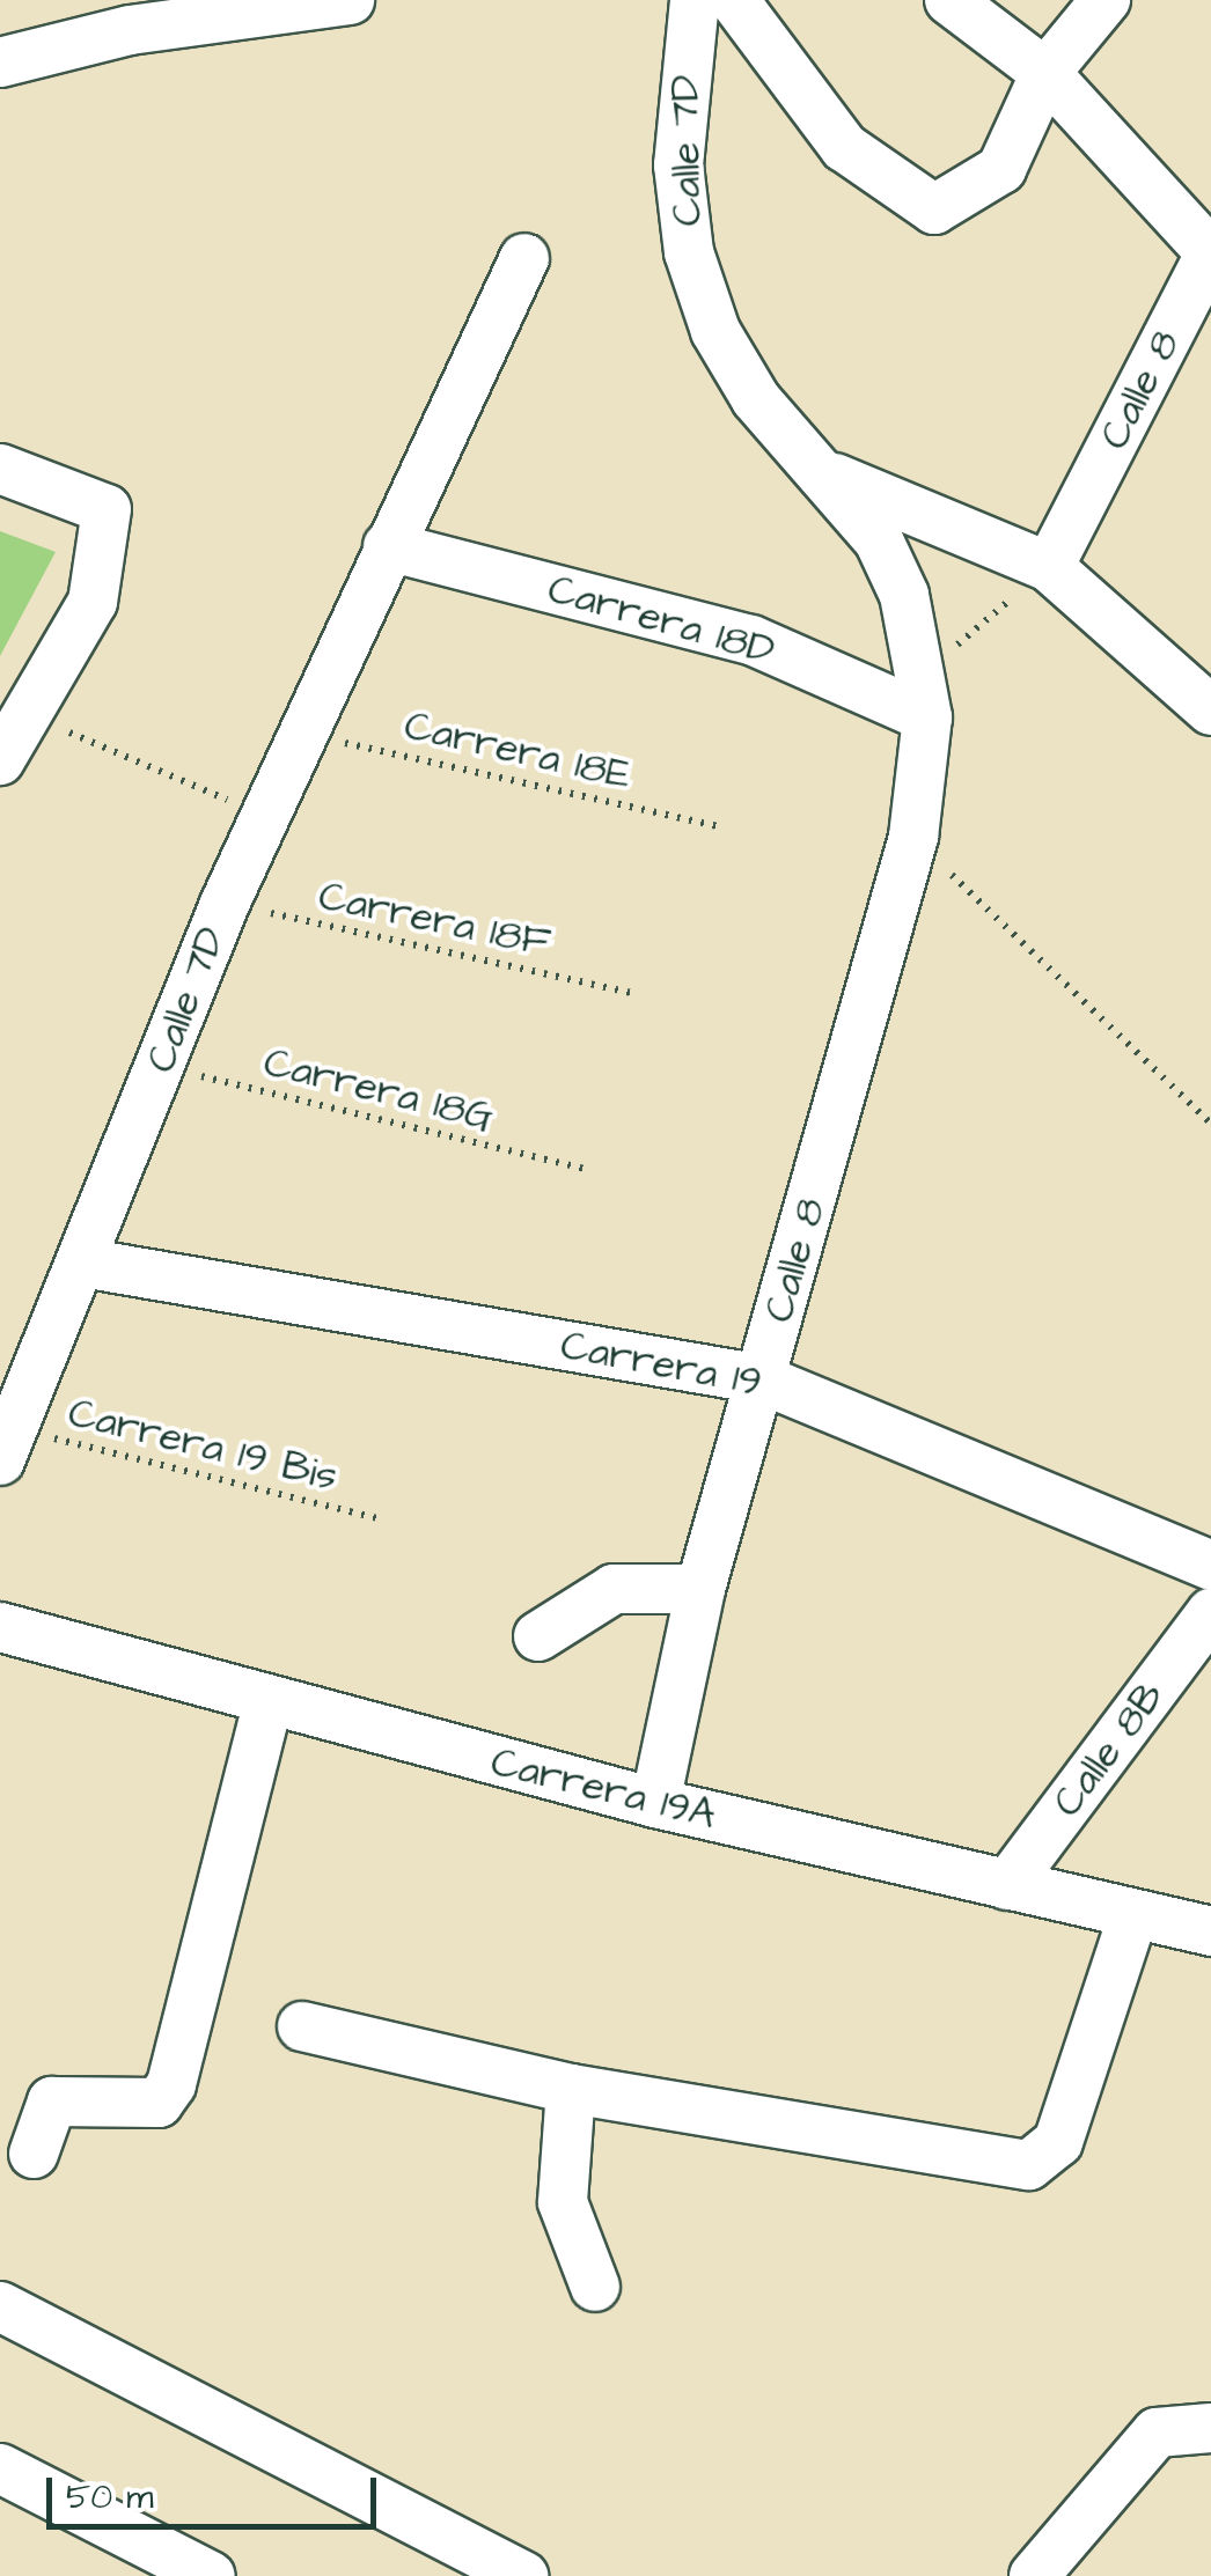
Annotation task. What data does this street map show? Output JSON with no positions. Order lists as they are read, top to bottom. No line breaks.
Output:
{"streets":{"street":["Calle 7D","Calle 8","Carrera 18D","Carrera 19","Calle 8B","Carrera 19A"],"path":["Carrera 18E","Carrera 18F","Carrera 18G","Carrera 19 Bis"]},"crossings":[["Calle 7D","Calle 8"],["Calle 7D","Carrera 18D"],["Calle 7D","Carrera 18E"],["Calle 7D","Carrera 18F"],["Calle 7D","Carrera 18G"],["Calle 7D","Carrera 19"],["Calle 7D","Carrera 19 Bis"],["Calle 8","Carrera 18D"],["Calle 8","Carrera 19"],["Calle 8","Carrera 19A"],["Calle 8B","Carrera 19A"]],"scale_bar":"50 m"}
